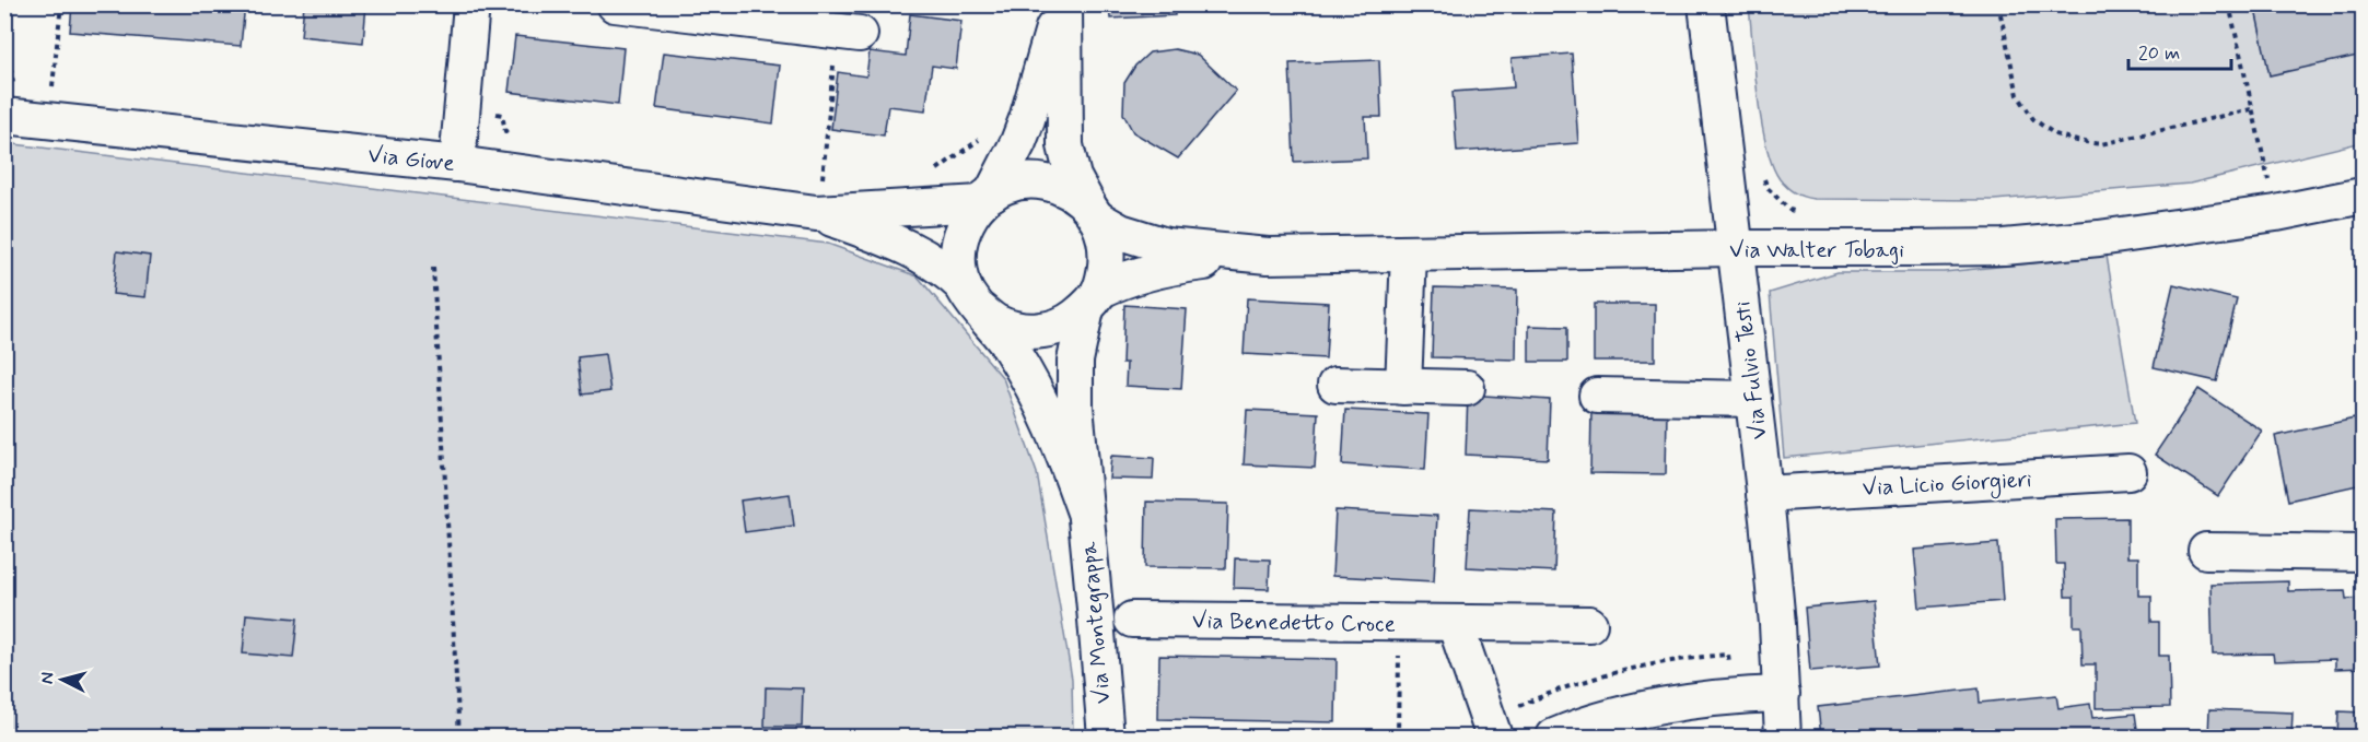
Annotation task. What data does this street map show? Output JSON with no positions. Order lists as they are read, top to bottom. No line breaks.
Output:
{"streets":{"street":["Via Giove","Via Walter Tobagi","Via Fulvio Testi","Via Licio Giorgieri","Via Benedetto Croce","Via Montegrappa"]},"crossings":[["Via Giove","Via Walter Tobagi"],["Via Giove","Via Montegrappa"],["Via Walter Tobagi","Via Fulvio Testi"],["Via Walter Tobagi","Via Montegrappa"],["Via Fulvio Testi","Via Licio Giorgieri"]],"scale_bar":"20 m","north":"left"}
